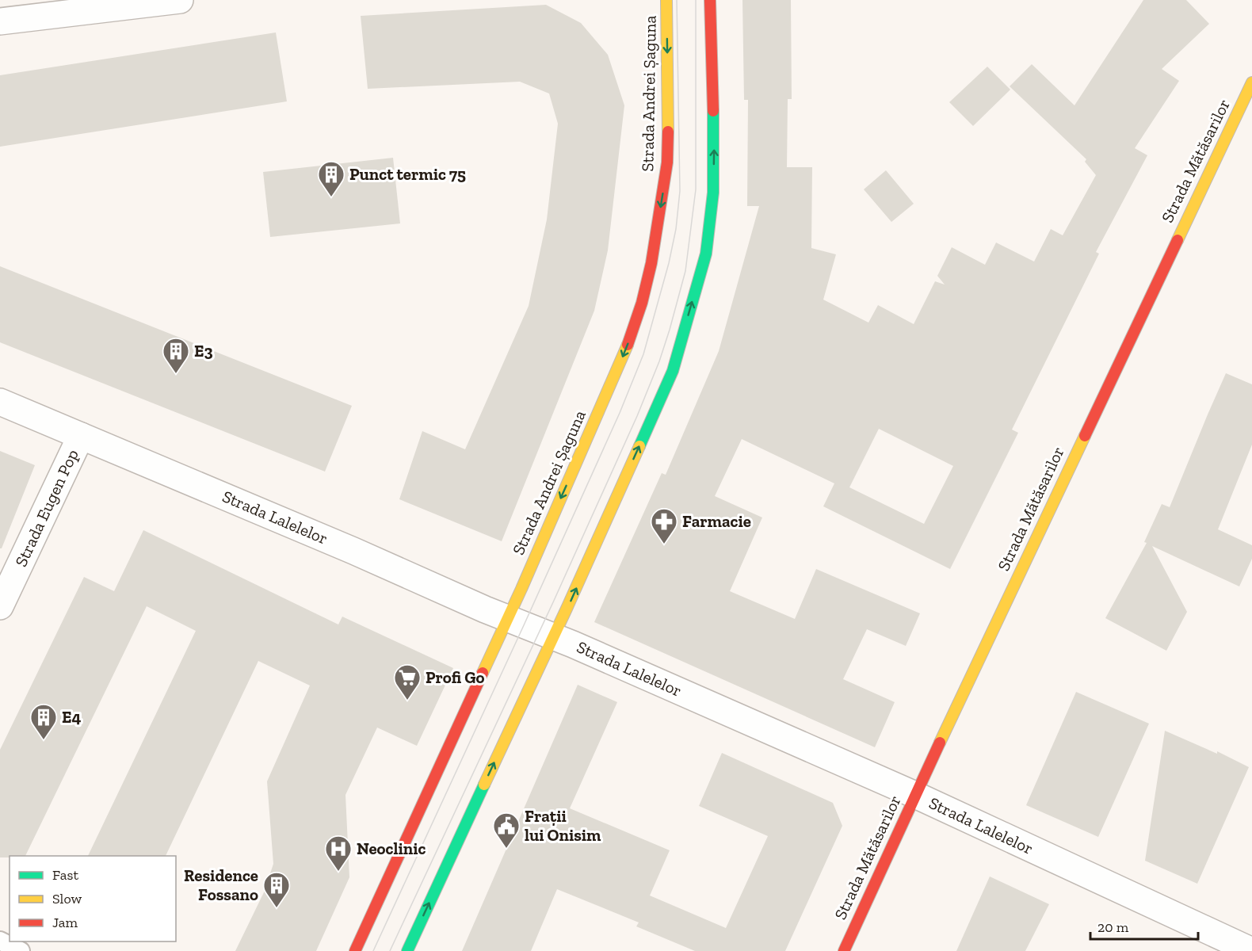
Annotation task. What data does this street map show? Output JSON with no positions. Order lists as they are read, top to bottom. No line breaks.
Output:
{"streets":{"main road":["Strada Andrei Șaguna","Strada Mătăsarilor"],"street":["Strada Eugen Pop","Strada Lalelelor"]},"crossings":[["Strada Andrei Șaguna","Strada Lalelelor"],["Strada Mătăsarilor","Strada Lalelelor"],["Strada Eugen Pop","Strada Lalelelor"]],"places":{"building":["Punct termic 75","E3","E4","Residence Fossano"],"pharmacy":["Farmacie"],"supermarket":["Profi Go"],"public building":["Frații lui Onisim"],"hospital":["Neoclinic"]},"legend":["Fast","Slow","Jam"],"scale_bar":"20 m"}
